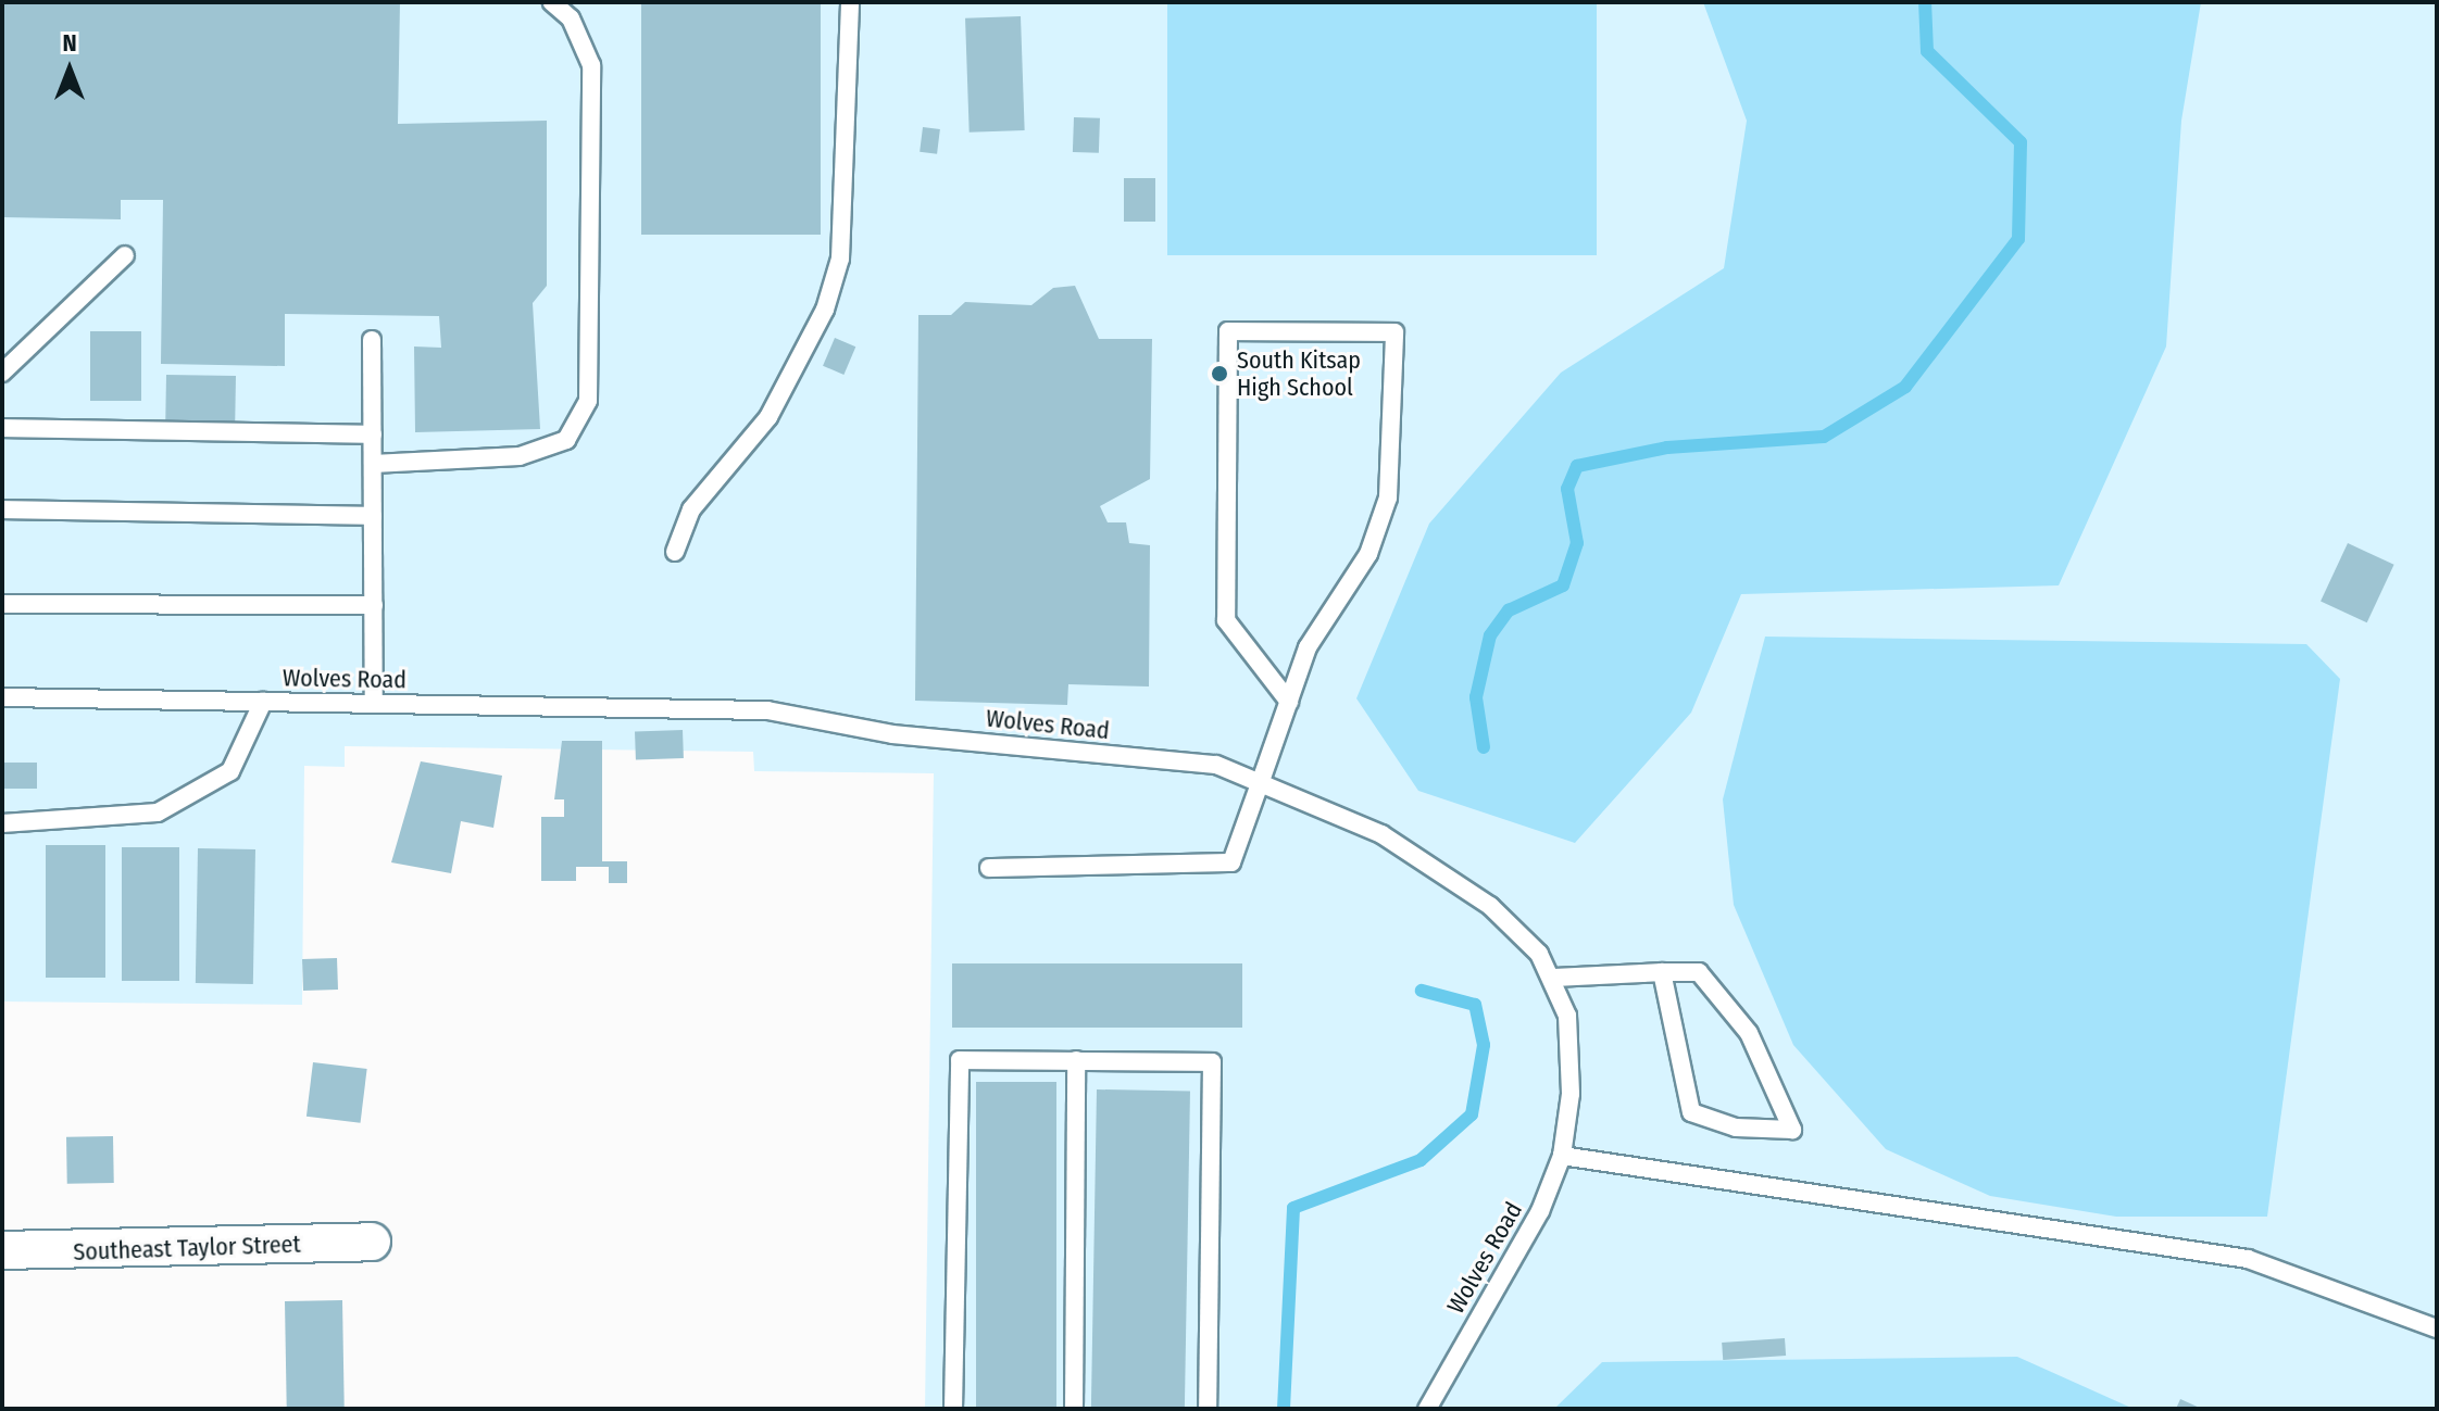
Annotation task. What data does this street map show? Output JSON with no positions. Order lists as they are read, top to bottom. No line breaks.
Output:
{"streets":{"street":["Southeast Taylor Street"],"lane":["Wolves Road"]},"places":["South Kitsap High School"],"north":"top"}
